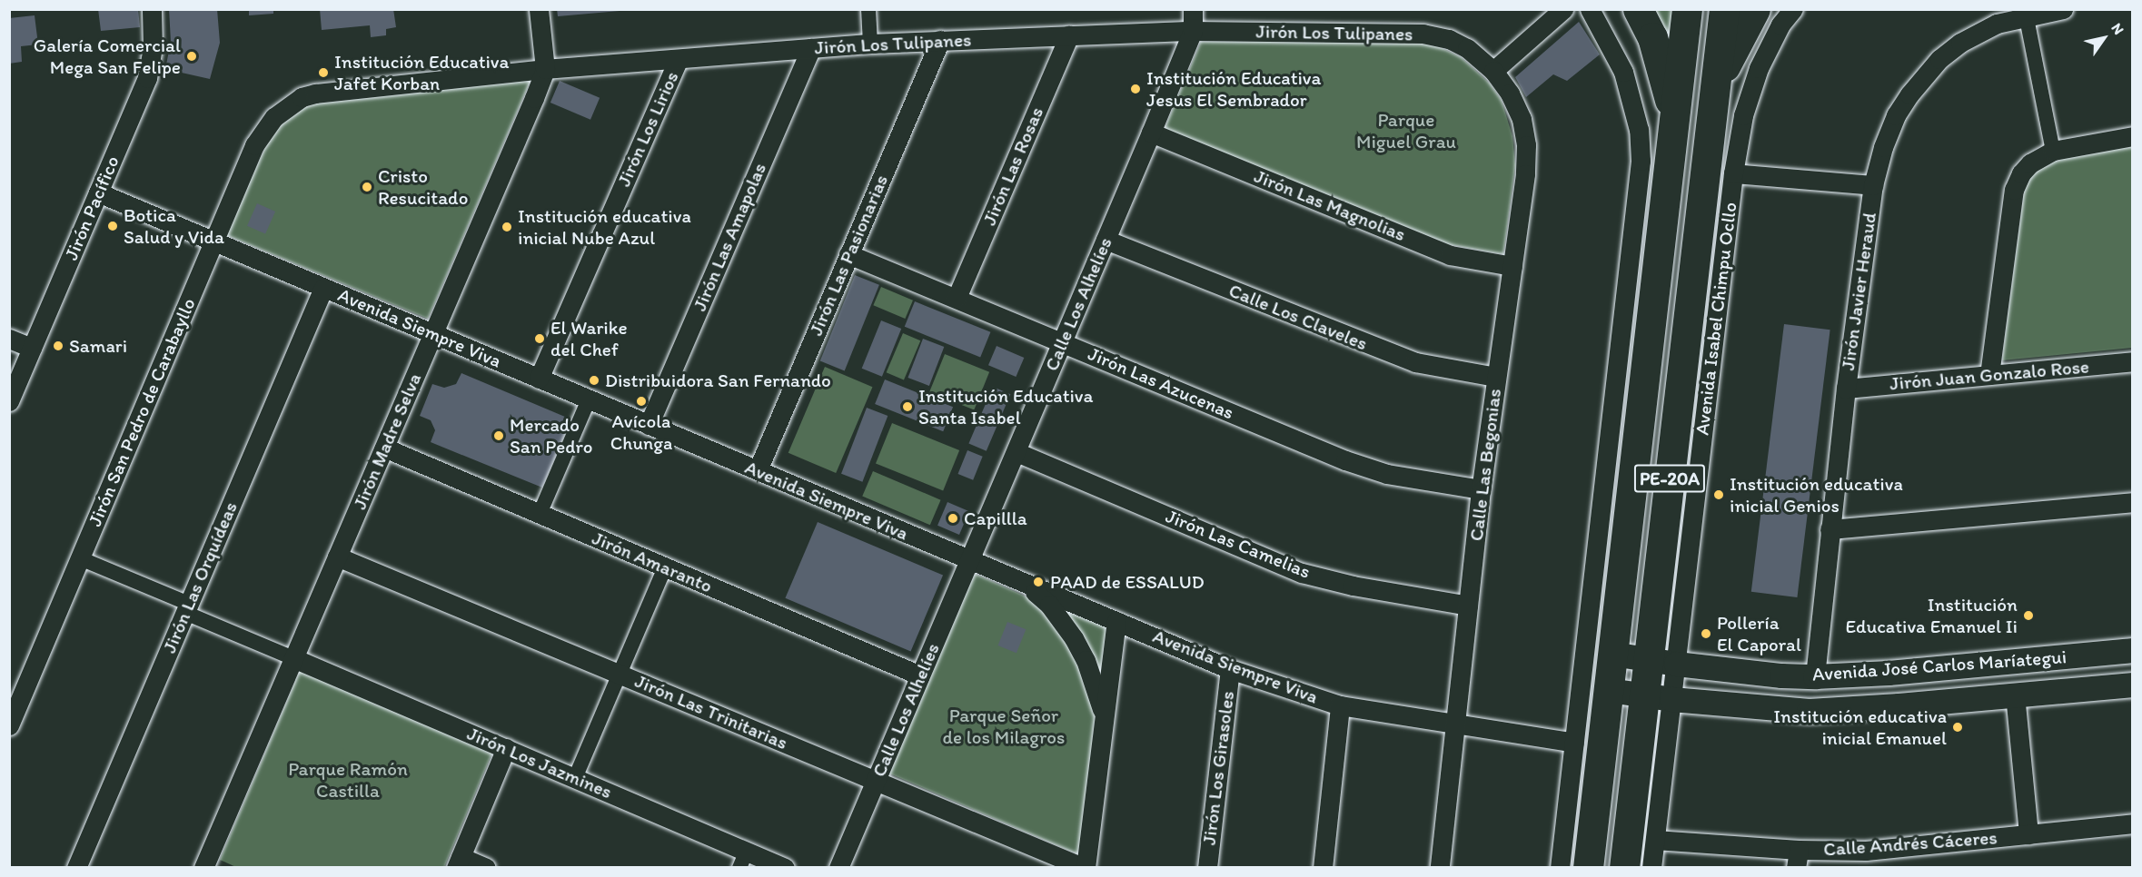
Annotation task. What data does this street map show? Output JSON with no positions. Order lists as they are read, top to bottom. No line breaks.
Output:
{"streets":{"main road":["Avenida Isabel Chimpu Ocllo","PE-20A"],"street":["Jirón Los Tulipanes","Jirón Los Lirios","Jirón Las Rosas","Jirón Las Magnolias","Jirón Pacífico","Jirón Las Amapolas","Jirón Las Pasionarias","Jirón Javier Heraud","Calle Los Alhelíes","Calle Los Claveles","Avenida Siempre Viva","Jirón Juan Gonzalo Rose","Jirón Las Azucenas","Jirón San Pedro de Carabayllo","Jirón Madre Selva","Calle Las Begonias","Jirón Las Camelias","Jirón Amaranto","Jirón Las Orquídeas","Avenida José Carlos Maríategui","Jirón Las Trinitarias","Jirón Los Jazmines","Jirón Los Girasoles","Calle Andrés Cáceres"]},"crossings":[["Jirón Los Tulipanes","Jirón Los Lirios"],["Jirón Los Tulipanes","Jirón Las Rosas"],["Jirón Los Tulipanes","Jirón Las Amapolas"],["Jirón Los Tulipanes","Jirón Las Pasionarias"],["Jirón Los Tulipanes","Calle Los Alhelíes"],["Jirón Los Tulipanes","Jirón San Pedro de Carabayllo"],["Jirón Los Tulipanes","Jirón Madre Selva"],["Jirón Los Tulipanes","Calle Las Begonias"],["Jirón Los Lirios","Avenida Siempre Viva"],["Jirón Las Rosas","Jirón Las Azucenas"],["Jirón Las Magnolias","Calle Los Alhelíes"],["Jirón Las Magnolias","Calle Las Begonias"],["Jirón Pacífico","Avenida Siempre Viva"],["Jirón Las Amapolas","Avenida Siempre Viva"],["Jirón Las Pasionarias","Avenida Siempre Viva"],["Jirón Las Pasionarias","Jirón Las Azucenas"],["Jirón Javier Heraud","Jirón Juan Gonzalo Rose"],["Jirón Javier Heraud","Avenida José Carlos Maríategui"],["Calle Los Alhelíes","Calle Los Claveles"],["Calle Los Alhelíes","Avenida Siempre Viva"],["Calle Los Alhelíes","Jirón Las Azucenas"],["Calle Los Alhelíes","Jirón Las Camelias"],["Calle Los Alhelíes","Jirón Amaranto"],["Calle Los Alhelíes","Jirón Las Trinitarias"],["Calle Los Claveles","Calle Las Begonias"],["Avenida Isabel Chimpu Ocllo","Avenida José Carlos Maríategui"],["Avenida Isabel Chimpu Ocllo","Calle Andrés Cáceres"],["Avenida Siempre Viva","Jirón San Pedro de Carabayllo"],["Avenida Siempre Viva","Jirón Madre Selva"],["Avenida Siempre Viva","Calle Las Begonias"],["Avenida Siempre Viva","Jirón Las Orquídeas"],["Avenida Siempre Viva","Jirón Los Girasoles"],["Jirón Las Azucenas","Calle Las Begonias"],["Jirón Madre Selva","Jirón Amaranto"],["Jirón Madre Selva","Jirón Las Trinitarias"],["Jirón Madre Selva","Jirón Los Jazmines"],["Calle Las Begonias","Jirón Las Camelias"],["PE-20A","Avenida José Carlos Maríategui"]],"parks":["Parque Miguel Grau","Parque Señor de los Milagros","Parque Ramón Castilla"],"places":["Galería Comercial Mega San Felipe","Institución Educativa Jafet Korban","Institución Educativa Jesus El Sembrador","Cristo Resucitado","Botica Salud y Vida","Institución educativa inicial Nube Azul","El Warike del Chef","Samari","Distribuidora San Fernando","Avícola Chunga","Institución Educativa Santa Isabel","Mercado San Pedro","Institución educativa inicial Genios","Capillla","PAAD de ESSALUD","Institución Educativa Emanuel Ii","Pollería El Caporal","Institución educativa inicial Emanuel"],"north":"top right"}
